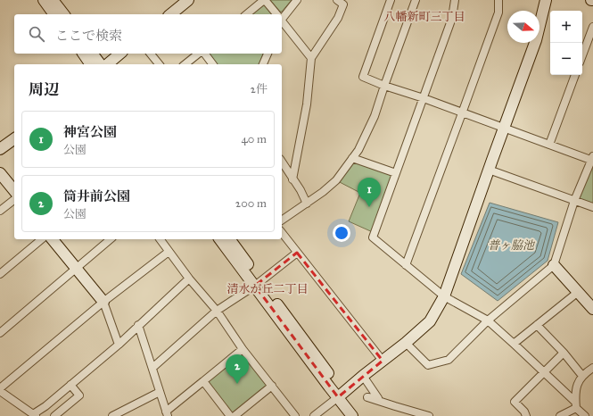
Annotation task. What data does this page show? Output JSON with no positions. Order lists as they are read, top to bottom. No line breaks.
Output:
{"districts":["八幡新町三丁目","清水が丘二丁目"],"water":["普ヶ脇池"],"north":"right","page":{"map_buttons":["+","−"],"search":"ここで検索","heading":["周辺","2件"],"list":[{"mark":"1","name":"神宮公園","note":"公園","value":"40 m"},{"mark":"2","name":"筒井前公園","note":"公園","value":"200 m"}],"pins":["1","2"]}}
